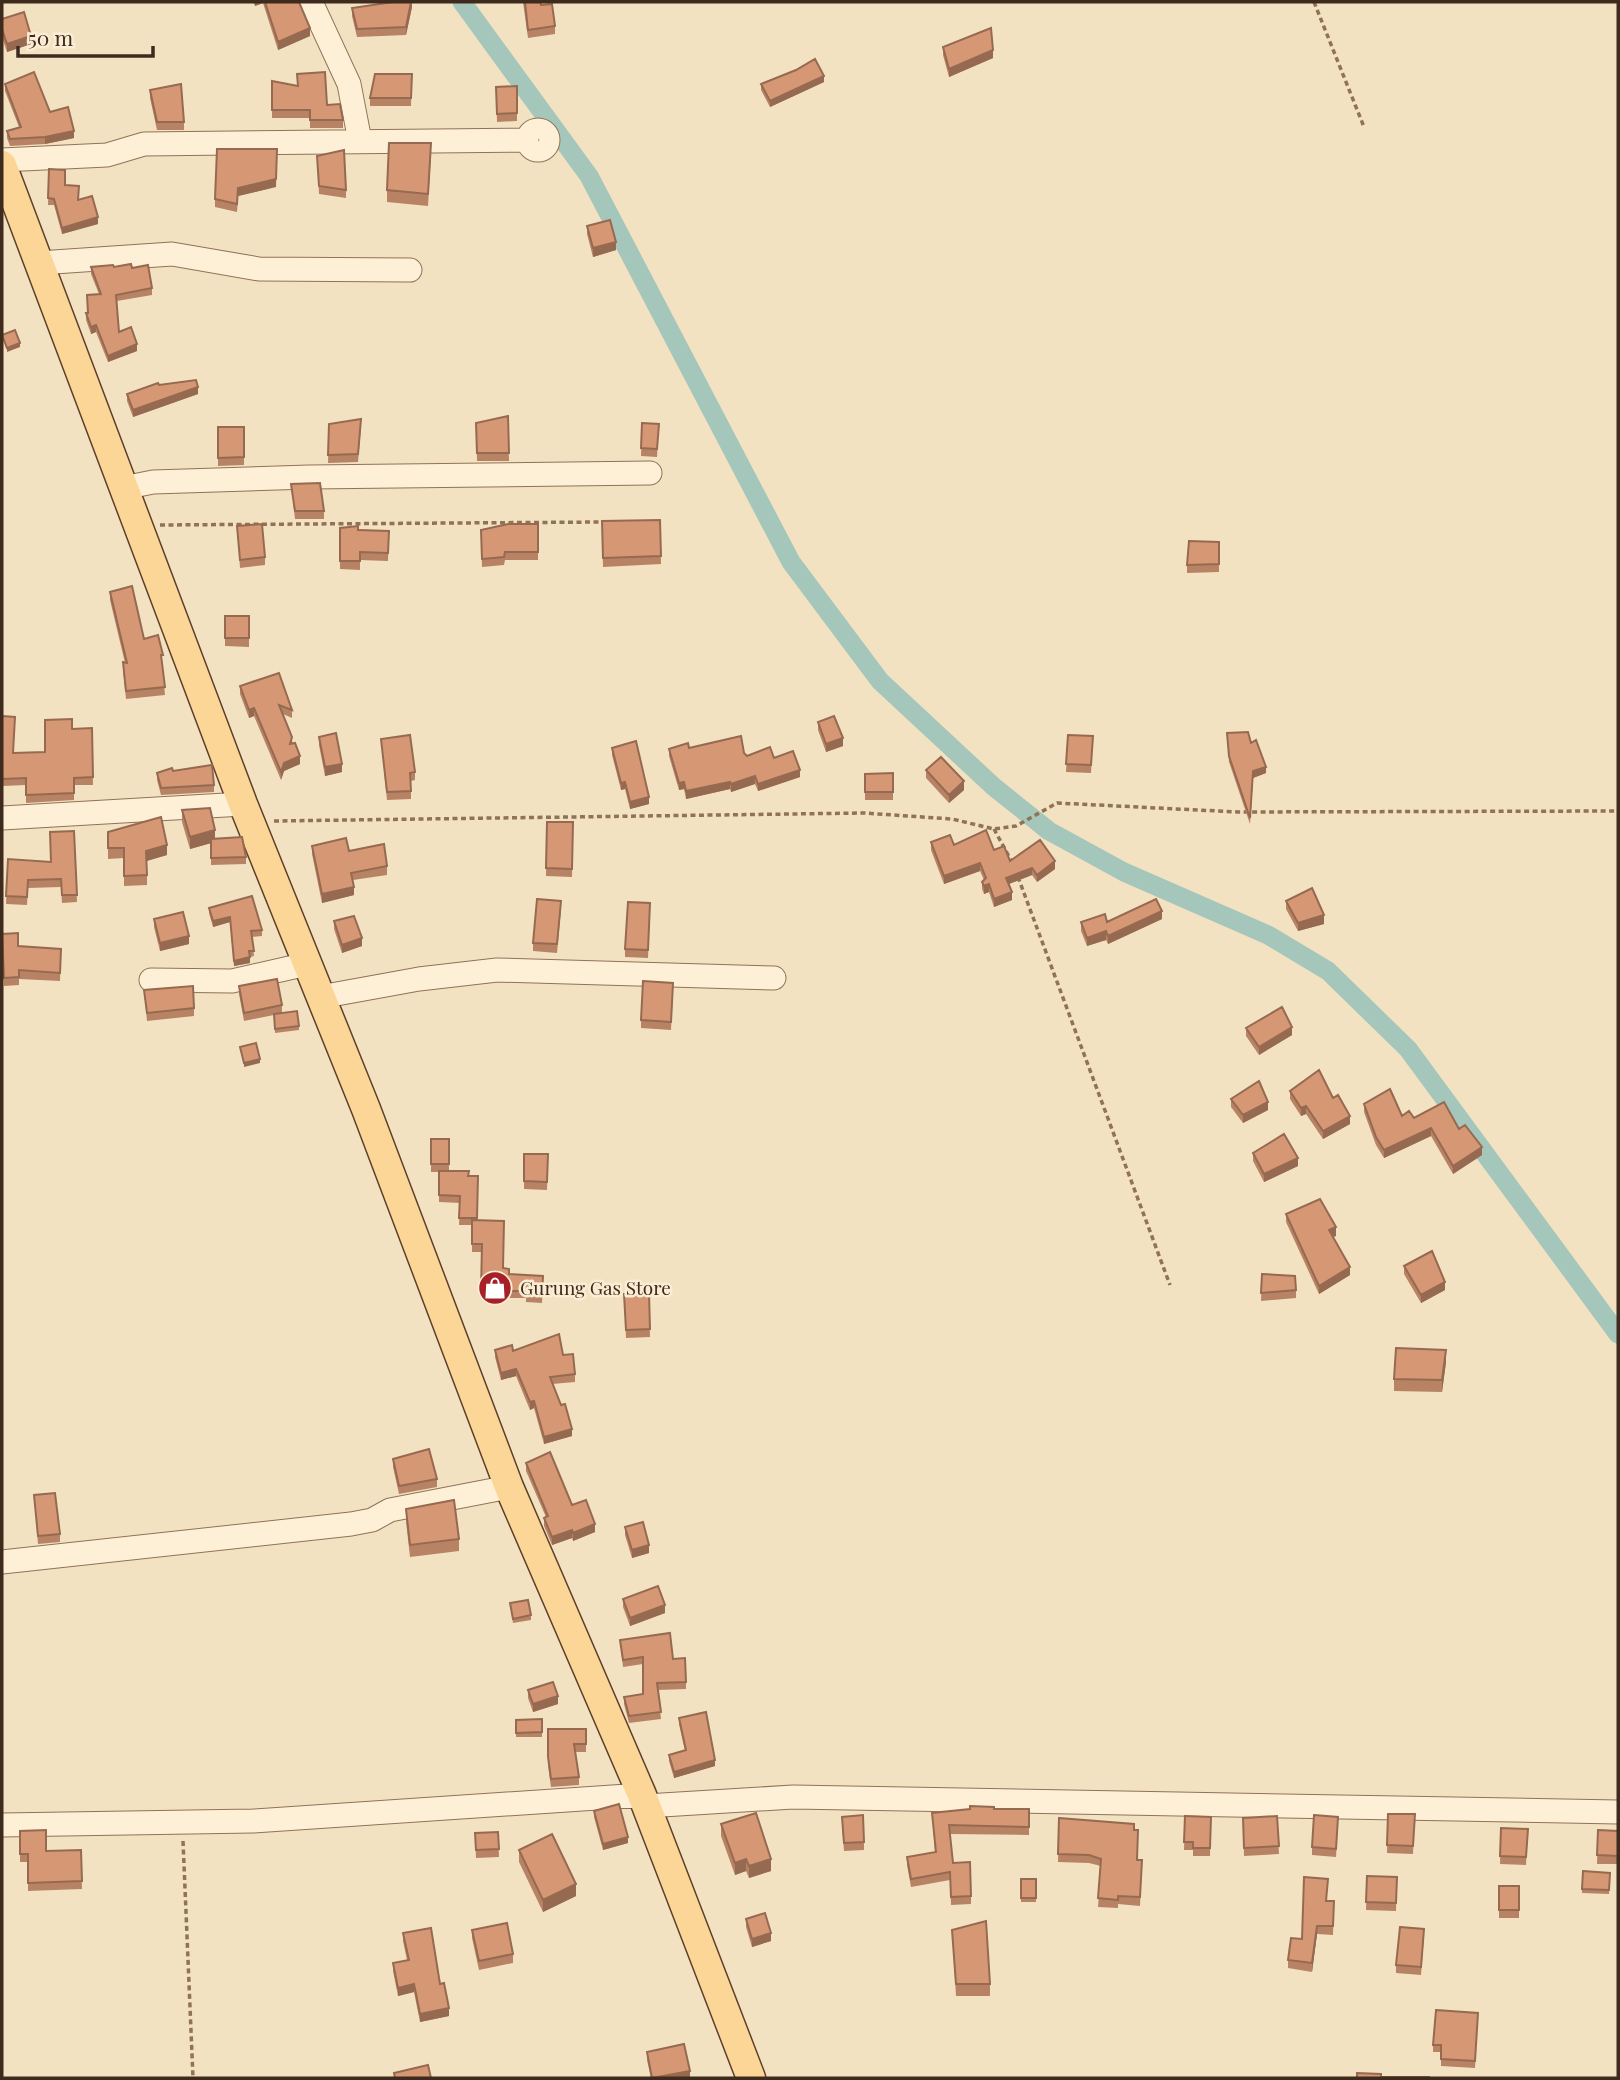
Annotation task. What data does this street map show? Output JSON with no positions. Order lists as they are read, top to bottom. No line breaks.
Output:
{"places":{"shop":["Gurung Gas Store"]},"scale_bar":"50 m"}
